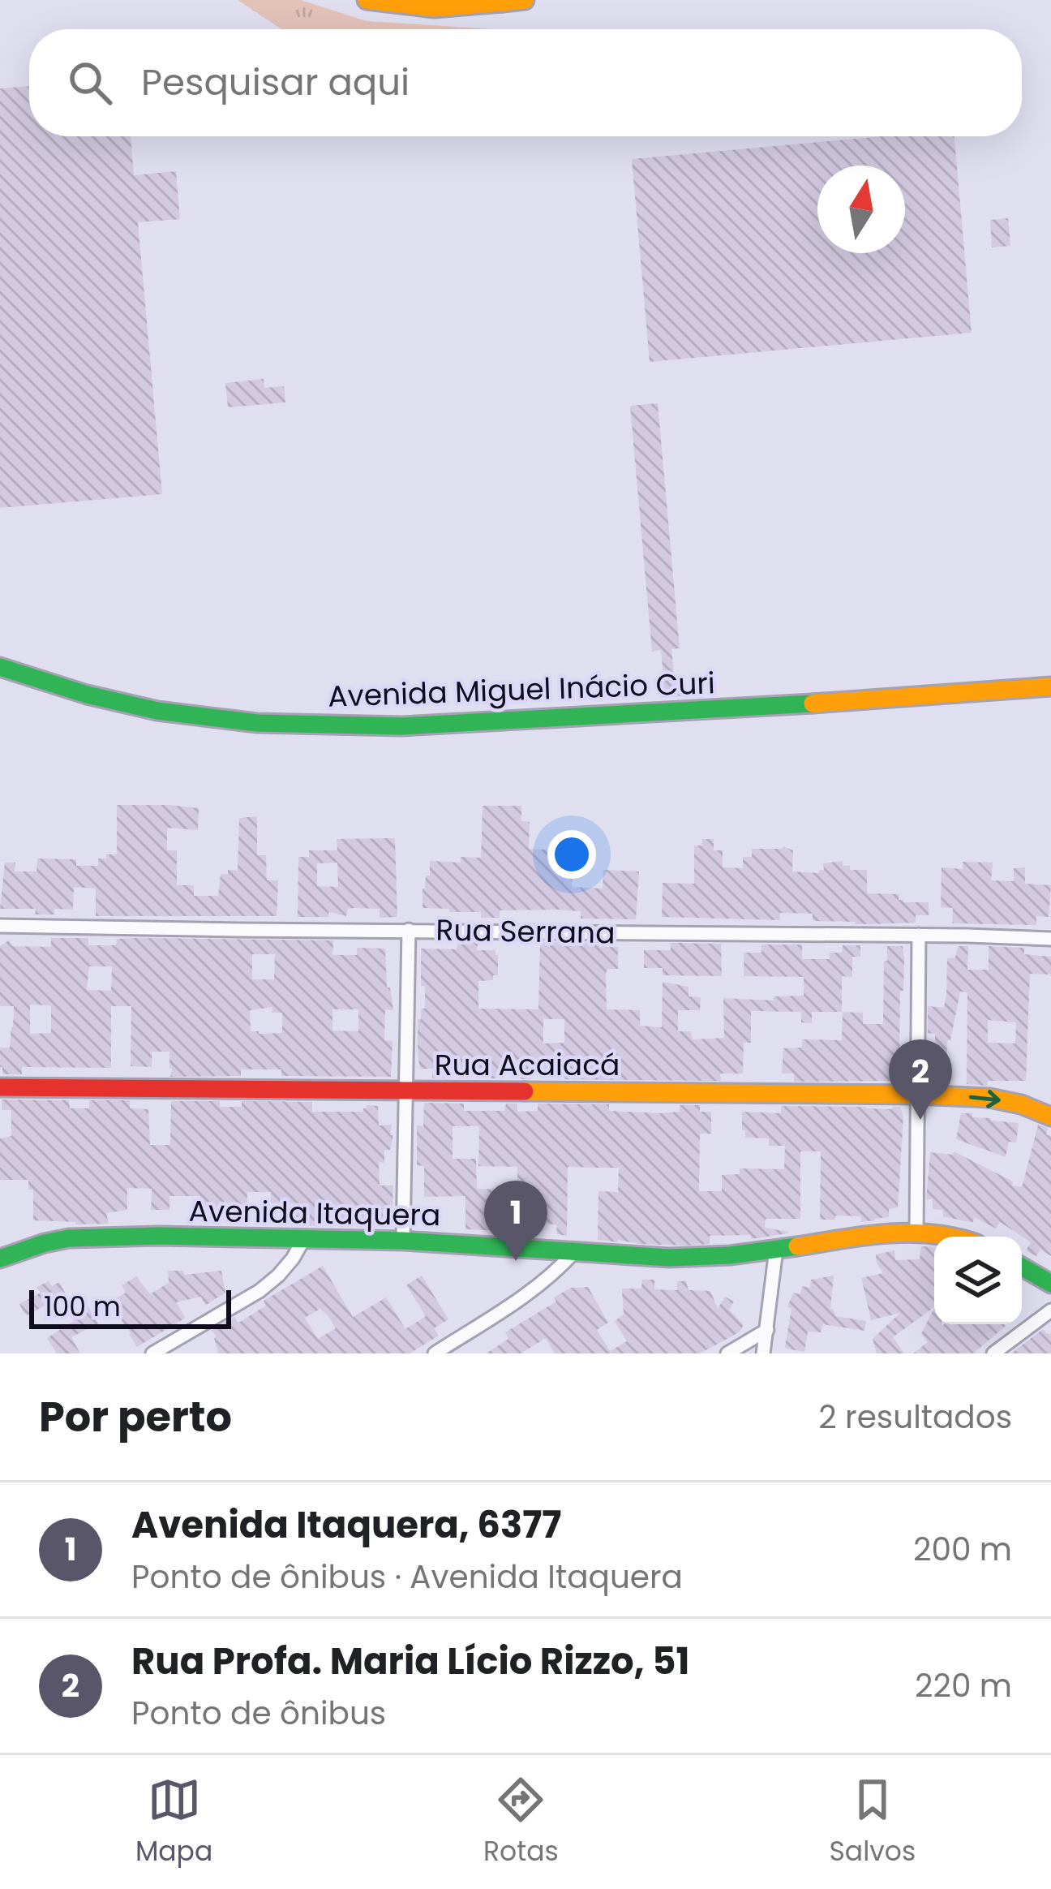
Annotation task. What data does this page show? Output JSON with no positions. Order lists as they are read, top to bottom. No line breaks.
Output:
{"streets":{"street":["Avenida Miguel Inácio Curi","Rua Serrana","Rua Acaiacá","Avenida Itaquera"]},"scale_bar":"100 m","north":"top","page":{"search":"Pesquisar aqui","pins":["2","1"],"scale":"100 m","heading":["Por perto","2 resultados"],"list":[{"mark":"1","name":"Avenida Itaquera, 6377","note":"Ponto de ônibus · Avenida Itaquera","value":"200 m"},{"mark":"2","name":"Rua Profa. Maria Lício Rizzo, 51","note":"Ponto de ônibus","value":"220 m"}],"nav":["Mapa","Rotas","Salvos"]}}
